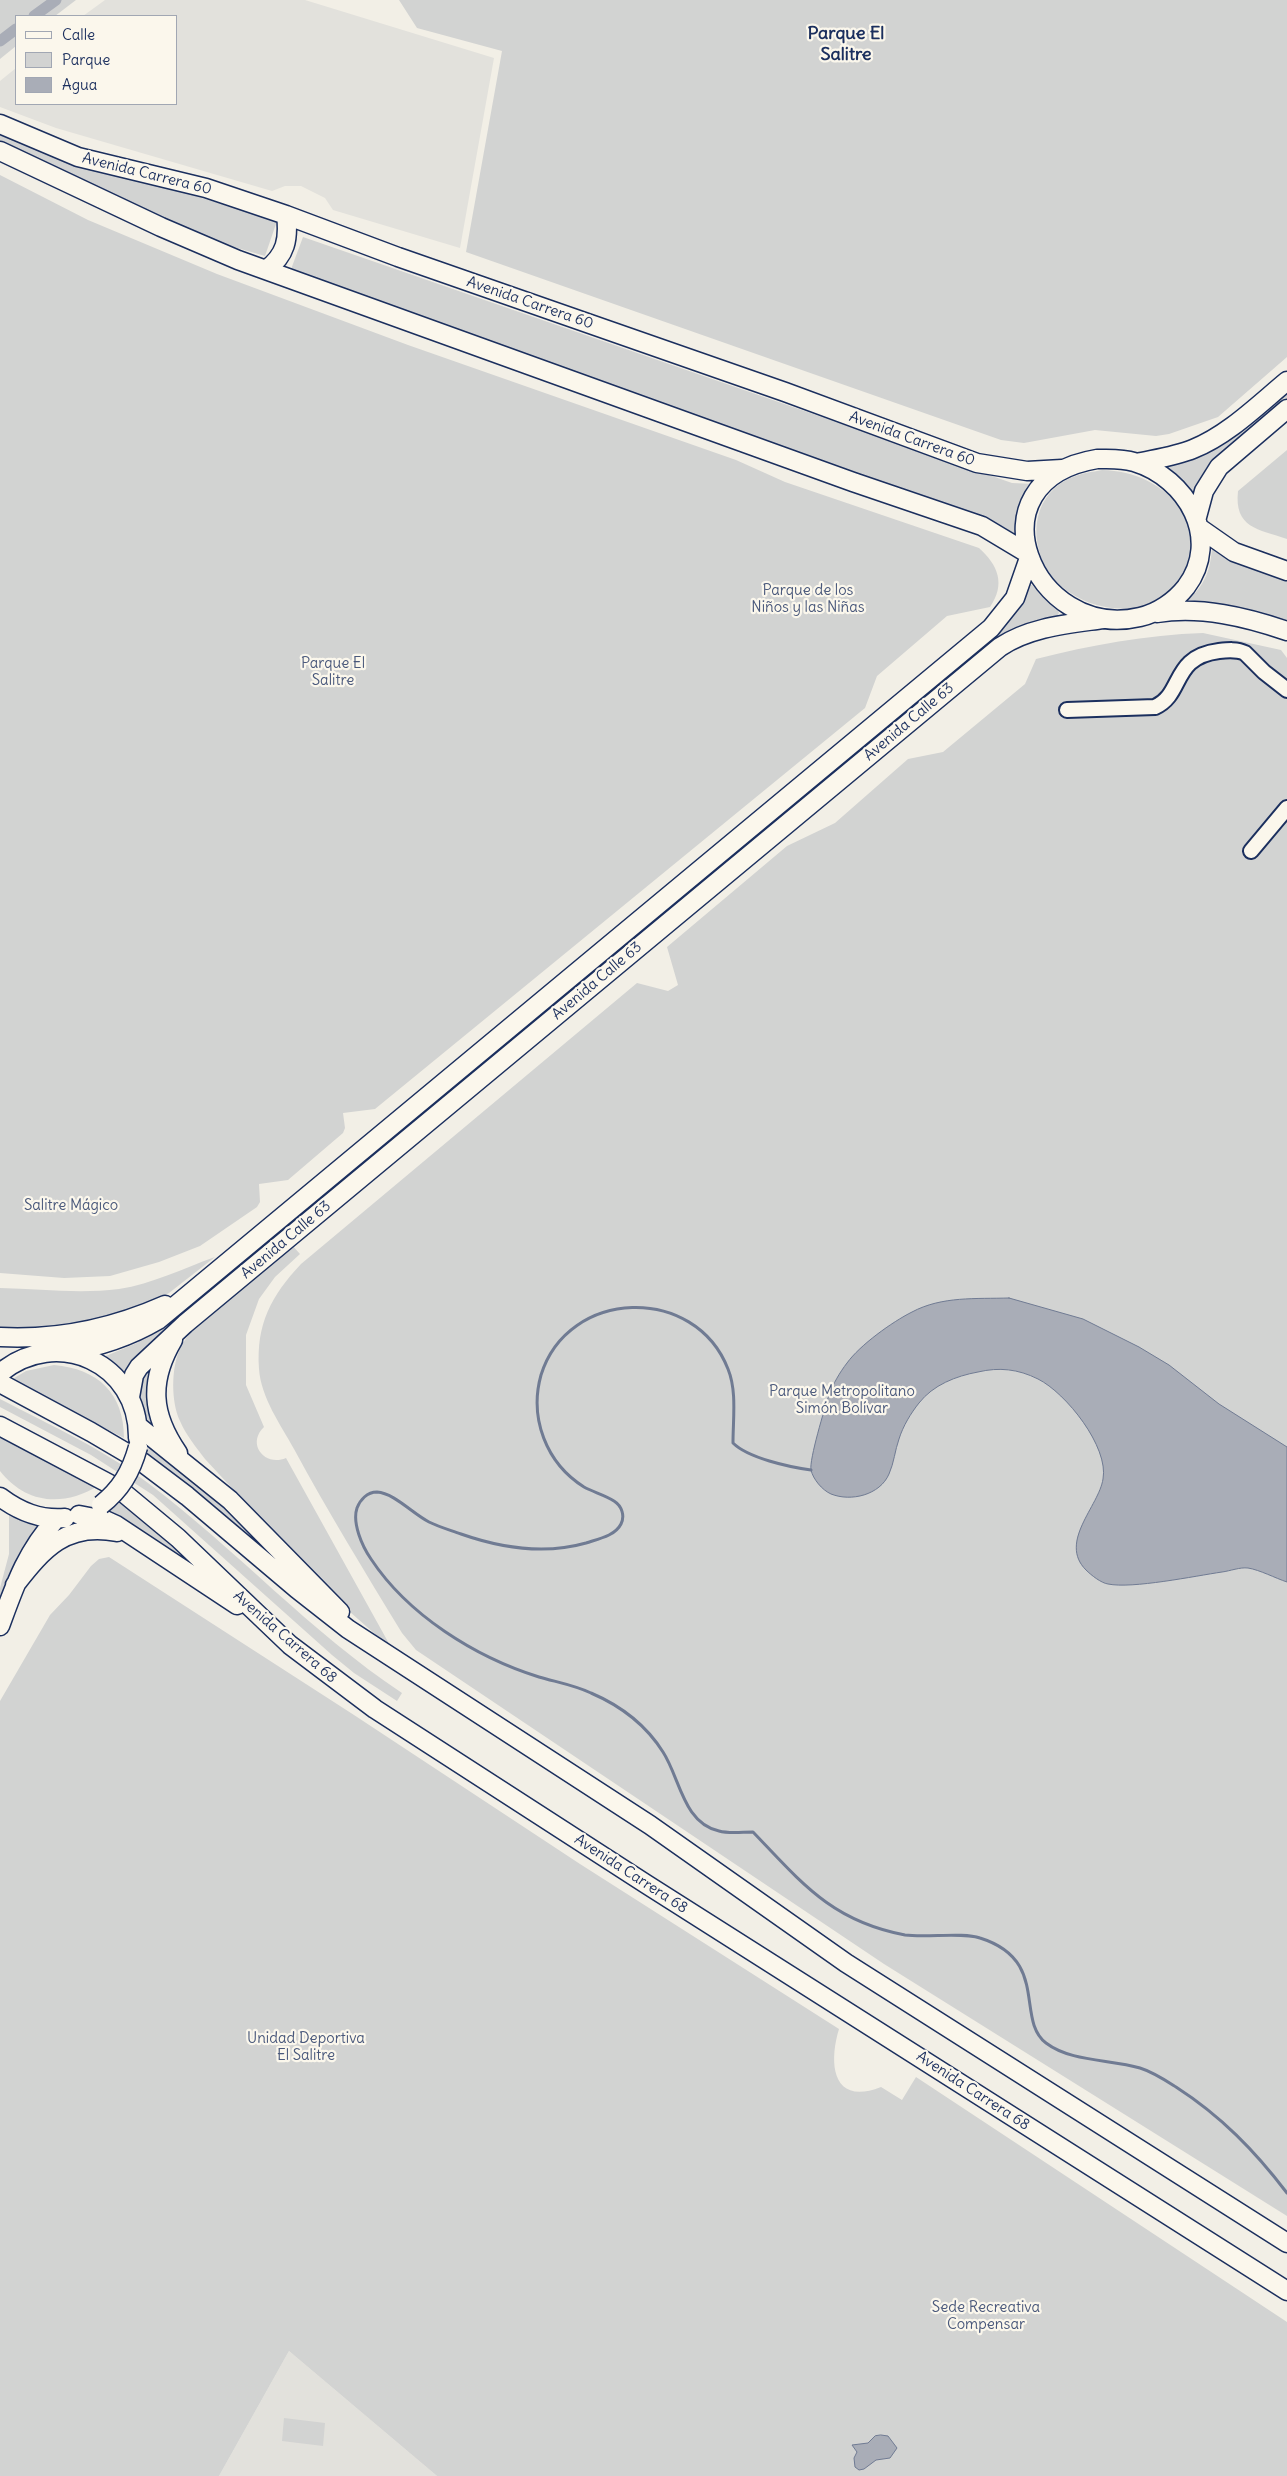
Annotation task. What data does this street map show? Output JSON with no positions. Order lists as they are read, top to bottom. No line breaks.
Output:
{"streets":{"main road":["Avenida Carrera 60","Avenida Calle 63","Avenida Carrera 68"]},"crossings":[["Avenida Carrera 60","Avenida Calle 63"]],"districts":["Parque El Salitre"],"parks":["Parque de los Niños y las Niñas","Parque El Salitre","Salitre Mágico","Parque Metropolitano Simón Bolívar","Unidad Deportiva El Salitre","Sede Recreativa Compensar"],"legend":["Calle","Parque","Agua"]}
